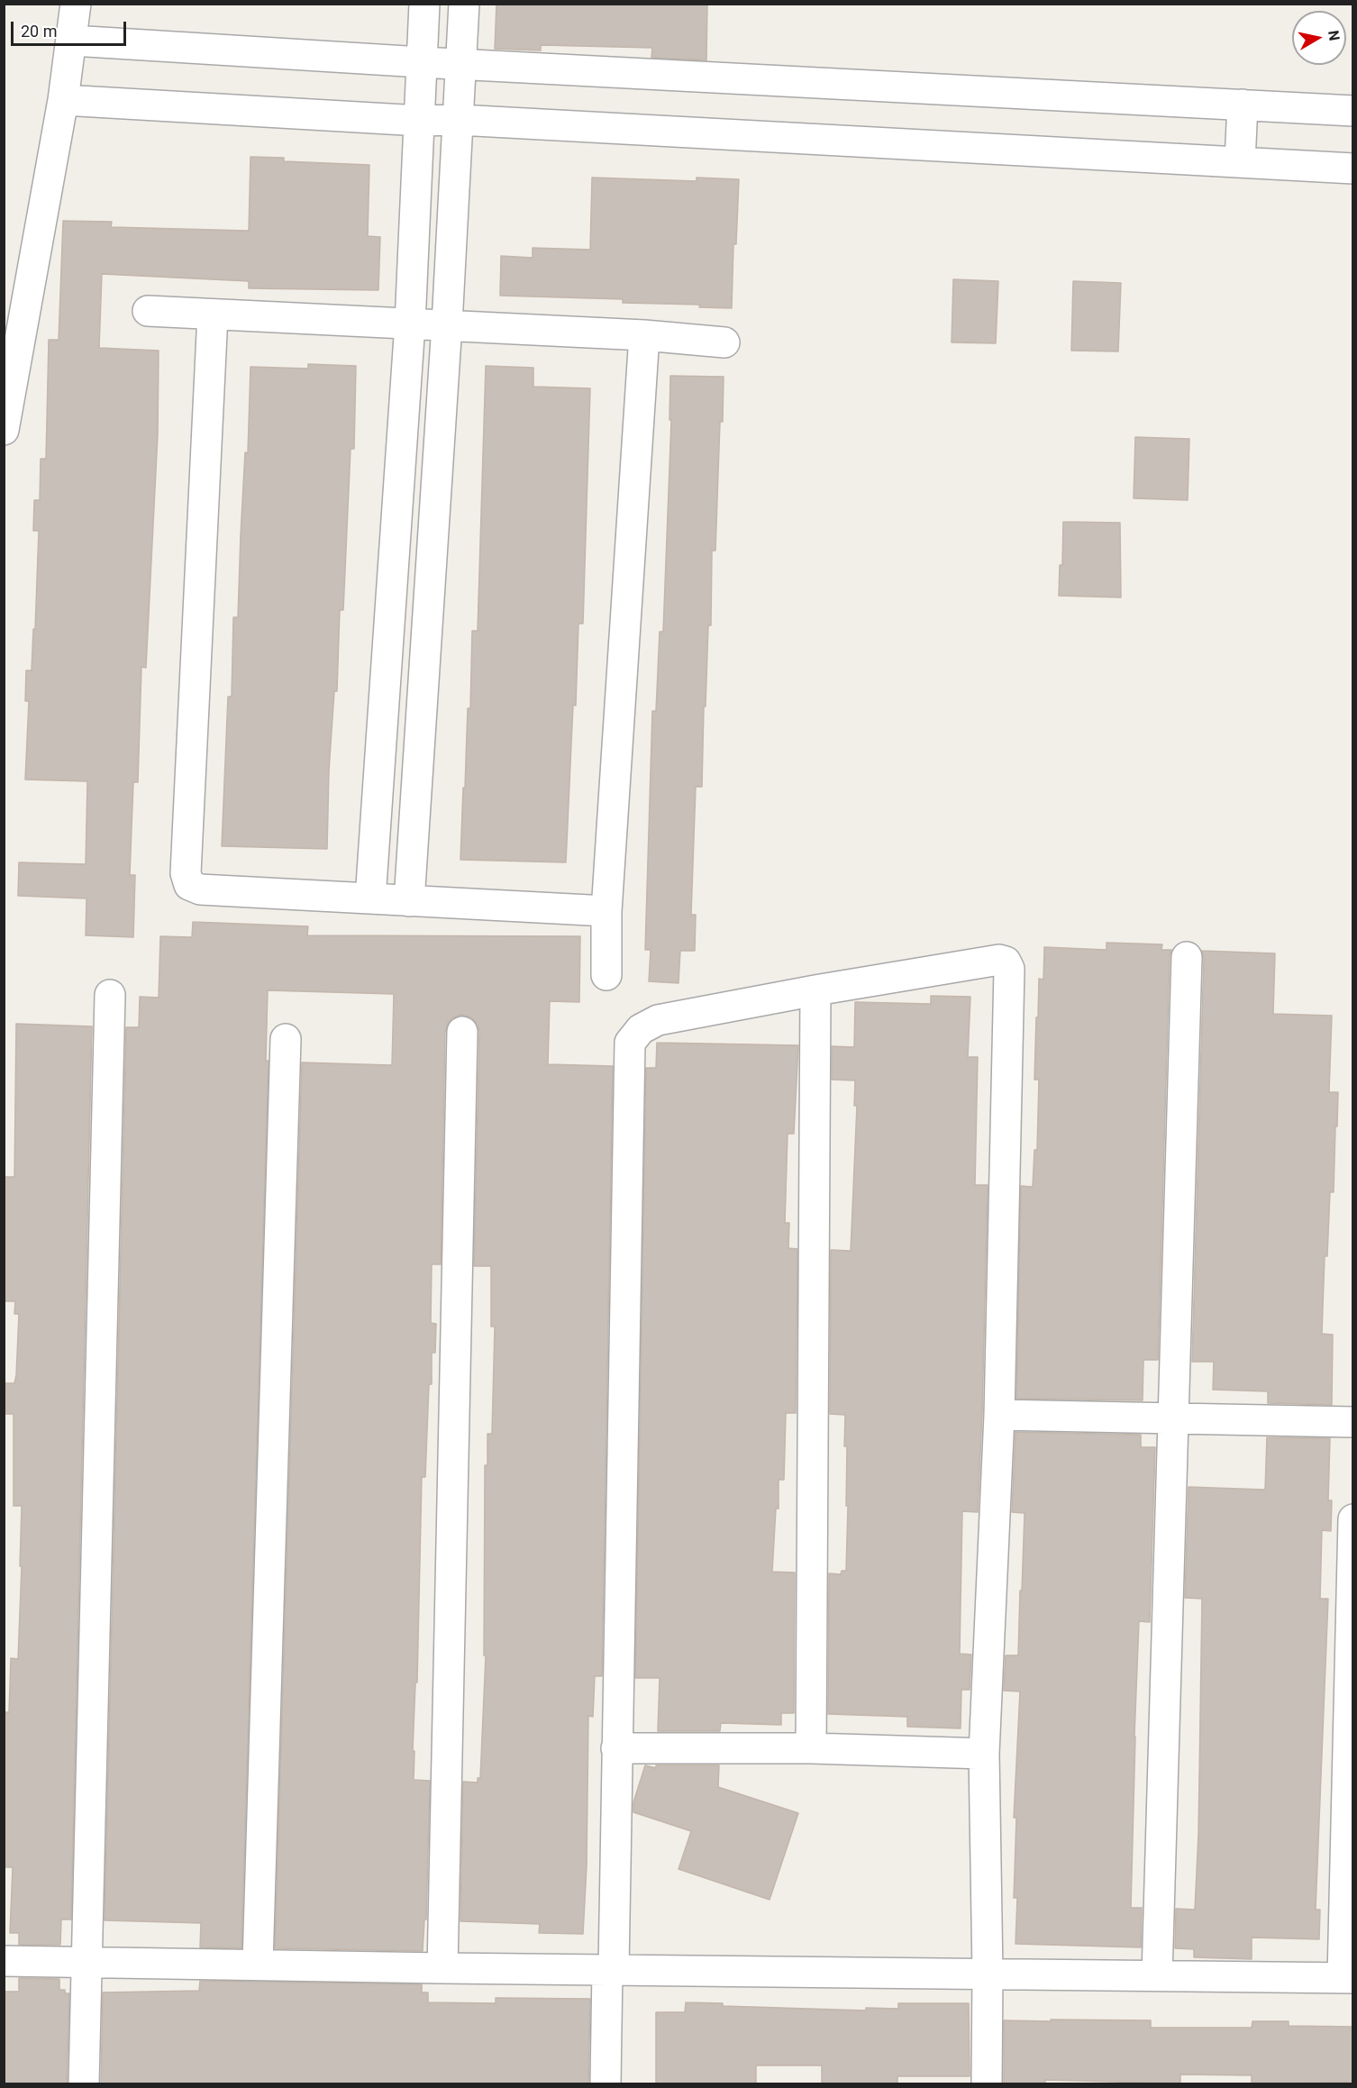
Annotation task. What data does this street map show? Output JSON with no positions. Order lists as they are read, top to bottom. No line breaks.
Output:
{"scale_bar":"20 m","north":"right"}
